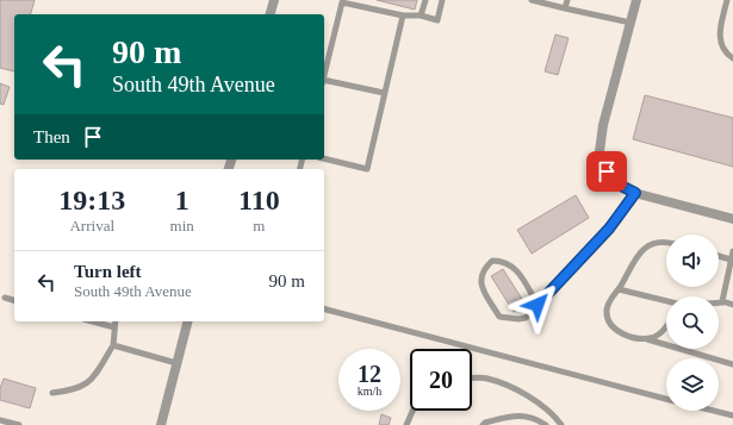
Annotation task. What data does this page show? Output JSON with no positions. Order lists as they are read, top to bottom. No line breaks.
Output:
{"page":{"turn":["90 m","South 49th Avenue"],"then":"Then","eta":["19:13","Arrival","1","min","110","m"],"list":[{"name":"Turn left","note":"South 49th Avenue","value":"90 m"}],"speed":"12 km/h","limit":"20"}}
